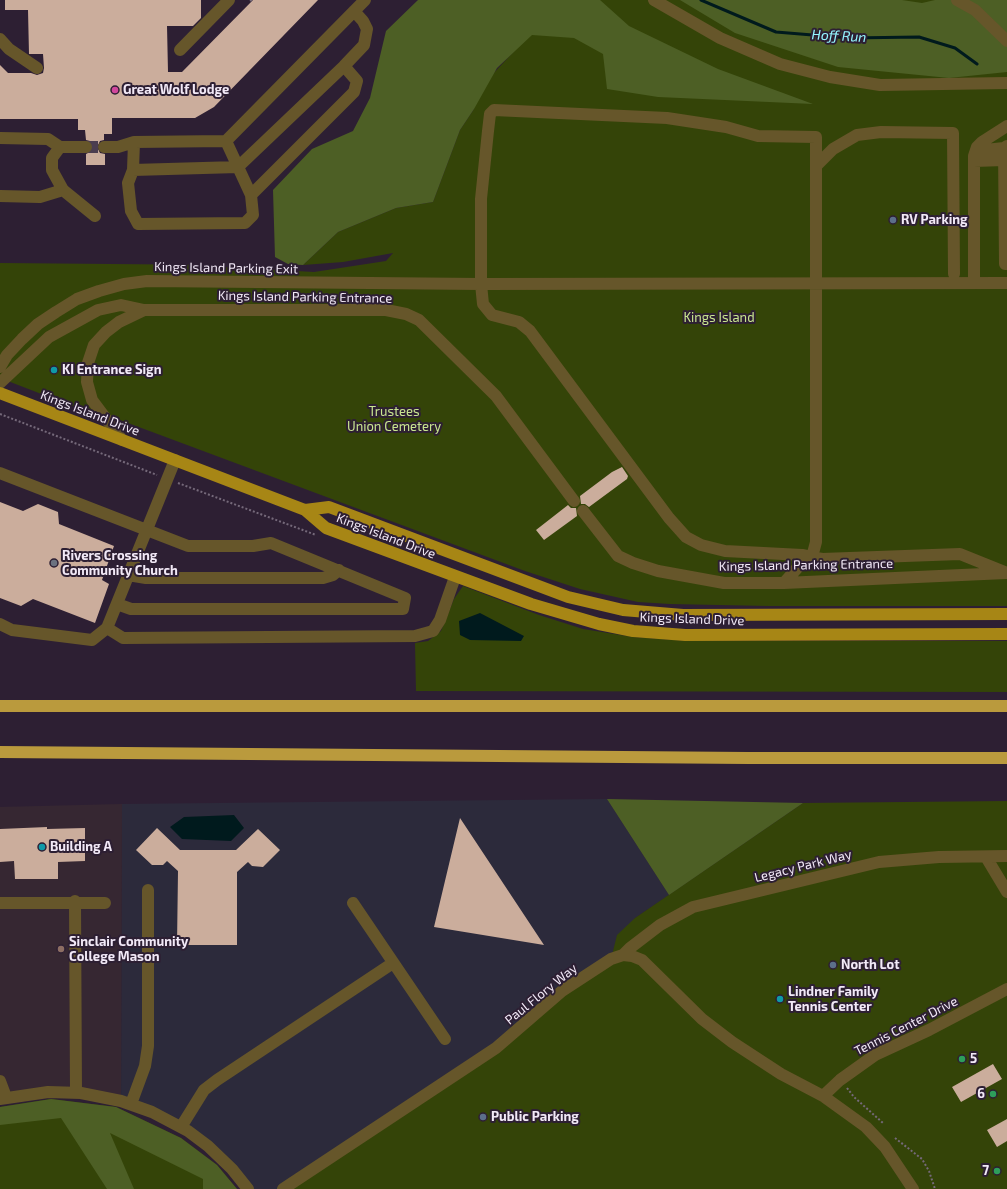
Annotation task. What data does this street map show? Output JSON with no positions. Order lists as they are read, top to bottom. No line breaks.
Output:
{"streets":{"main road":["Kings Island Drive"],"street":["Kings Island Parking Exit","Kings Island Parking Entrance","Legacy Park Way","Paul Flory Way","Tennis Center Drive"]},"crossings":[["Legacy Park Way","Paul Flory Way"]],"water":["Hoff Run"],"parks":["Kings Island","Trustees Union Cemetery"],"places":["Great Wolf Lodge","RV Parking","KI Entrance Sign","Rivers Crossing Community Church","Building A","Sinclair Community College Mason","North Lot","Lindner Family Tennis Center","5","6","Public Parking","7"]}
